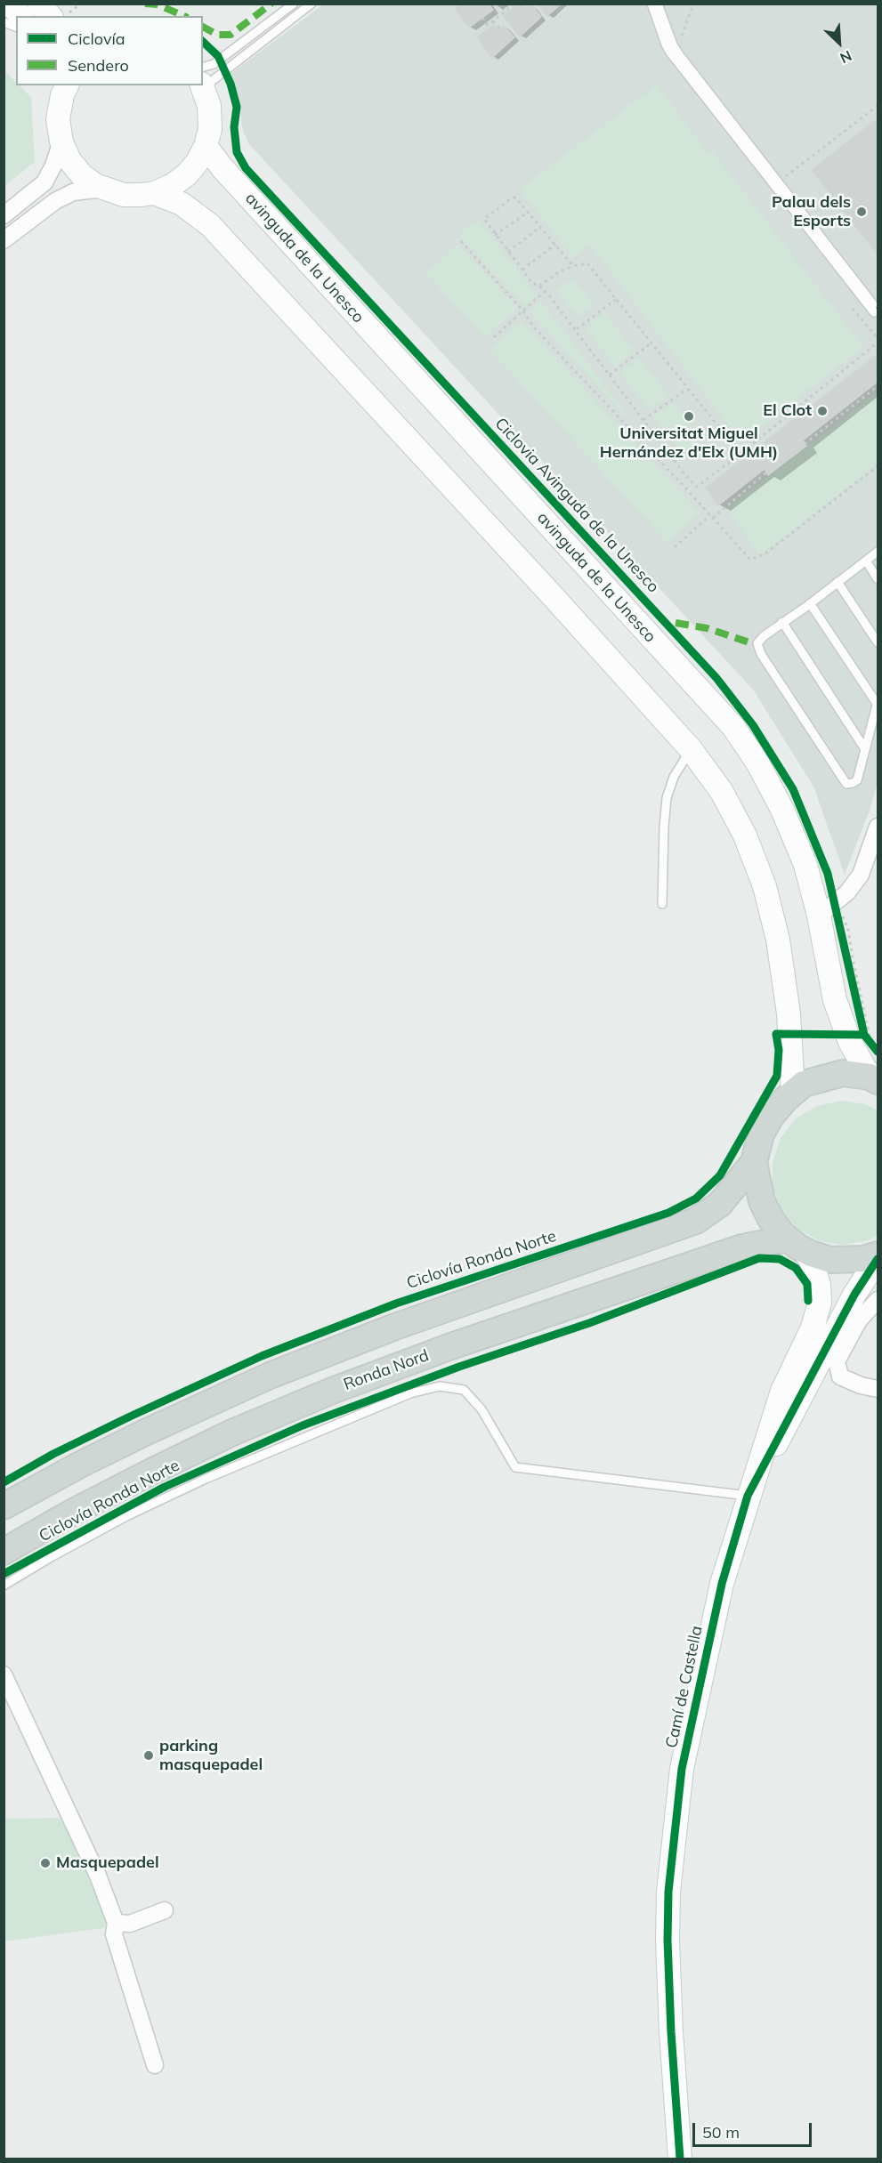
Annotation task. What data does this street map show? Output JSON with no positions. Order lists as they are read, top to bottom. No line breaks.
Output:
{"streets":{"main road":["avinguda de la Unesco","Ronda Nord","Camí de Castella"],"cycle path":["Ciclovia Avinguda de la Unesco","Ciclovía Ronda Norte"]},"crossings":[["Ronda Nord","Camí de Castella"]],"places":["Palau dels Esports","El Clot","Universitat Miguel Hernández d'Elx (UMH)","parking masquepadel","Masquepadel"],"legend":["Ciclovía","Sendero"],"scale_bar":"50 m","north":"bottom right"}
